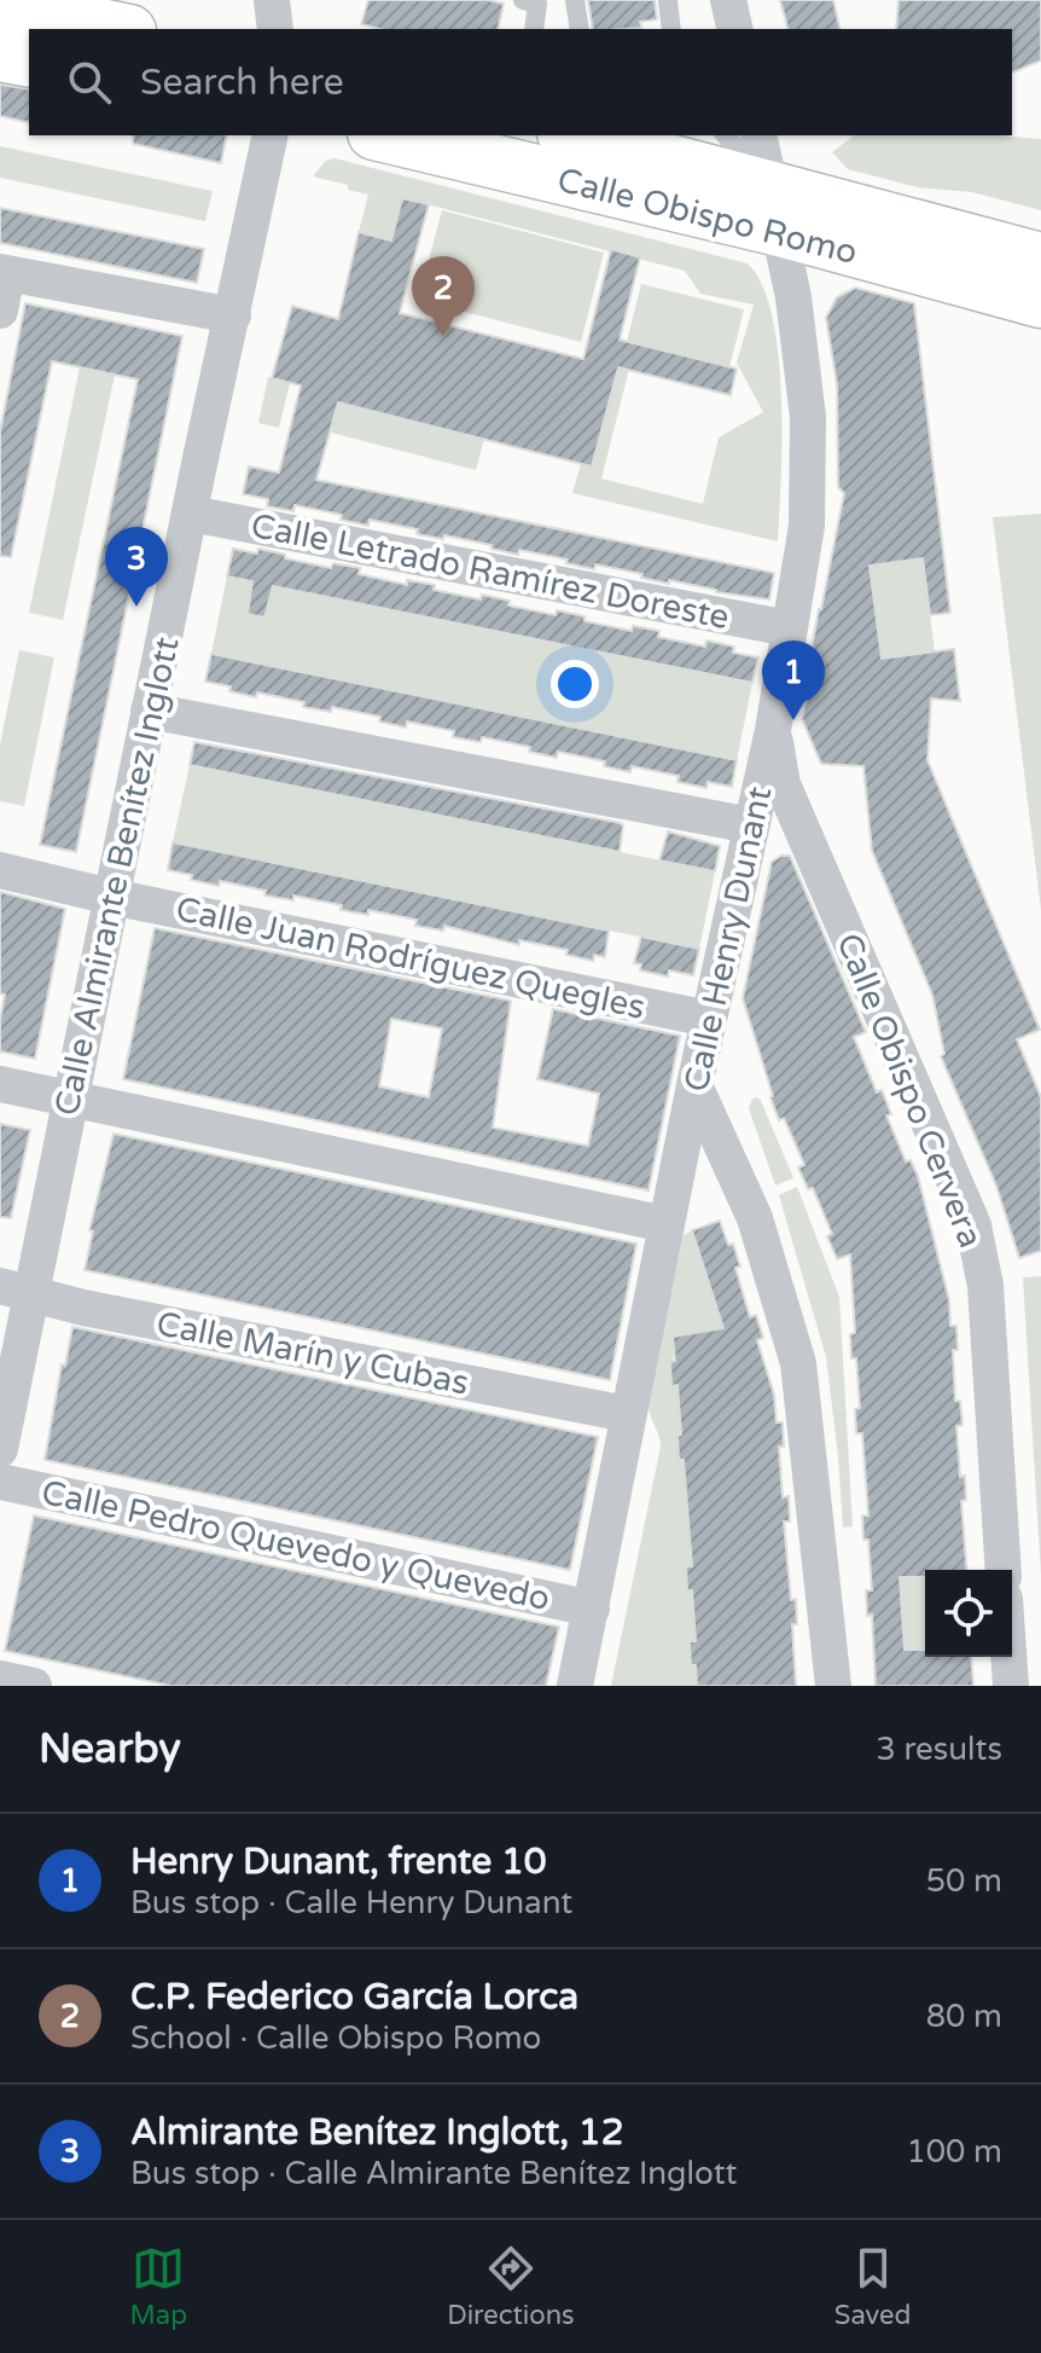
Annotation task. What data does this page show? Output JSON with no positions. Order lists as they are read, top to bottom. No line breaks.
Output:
{"streets":{"street":["Calle Obispo Romo","Calle Letrado Ramírez Doreste","Calle Almirante Benítez Inglott","Calle Henry Dunant","Calle Juan Rodríguez Quegles","Calle Obispo Cervera","Calle Marín y Cubas","Calle Pedro Quevedo y Quevedo"]},"crossings":[["Calle Obispo Romo","Calle Henry Dunant"],["Calle Letrado Ramírez Doreste","Calle Almirante Benítez Inglott"],["Calle Letrado Ramírez Doreste","Calle Henry Dunant"],["Calle Almirante Benítez Inglott","Calle Juan Rodríguez Quegles"],["Calle Almirante Benítez Inglott","Calle Marín y Cubas"],["Calle Henry Dunant","Calle Juan Rodríguez Quegles"],["Calle Henry Dunant","Calle Obispo Cervera"],["Calle Henry Dunant","Calle Marín y Cubas"],["Calle Henry Dunant","Calle Pedro Quevedo y Quevedo"]],"page":{"search":"Search here","pins":["2","3","1"],"heading":["Nearby","3 results"],"list":[{"mark":"1","name":"Henry Dunant, frente 10","note":"Bus stop · Calle Henry Dunant","value":"50 m"},{"mark":"2","name":"C.P. Federico García Lorca","note":"School · Calle Obispo Romo","value":"80 m"},{"mark":"3","name":"Almirante Benítez Inglott, 12","note":"Bus stop · Calle Almirante Benítez Inglott","value":"100 m"}],"nav":["Map","Directions","Saved"]}}
